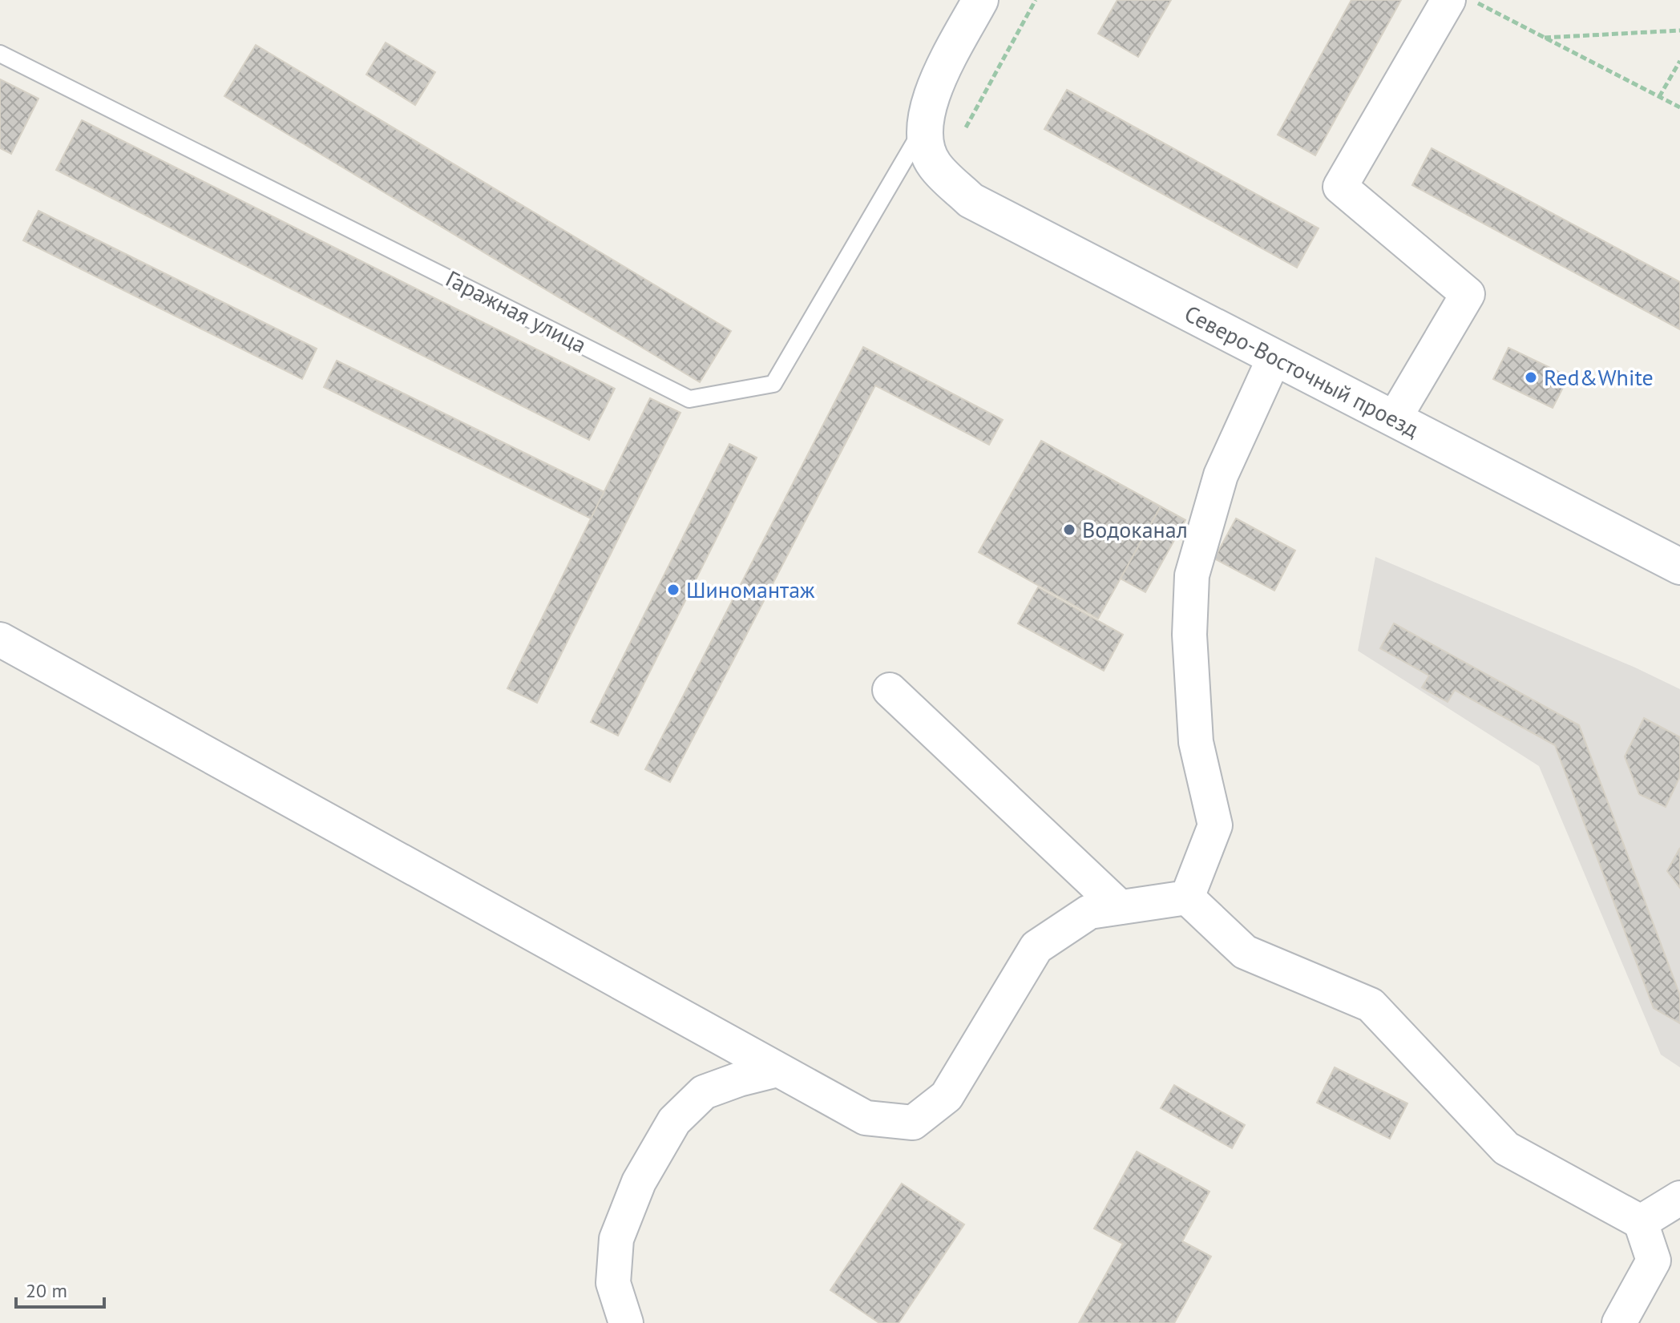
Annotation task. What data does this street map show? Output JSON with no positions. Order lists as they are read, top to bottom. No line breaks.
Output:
{"streets":{"street":["Северо-Восточный проезд"],"lane":["Гаражная улица"]},"crossings":[["Гаражная улица","Северо-Восточный проезд"]],"places":["Red&White","Водоканал","Шиномантаж"],"scale_bar":"20 m"}
